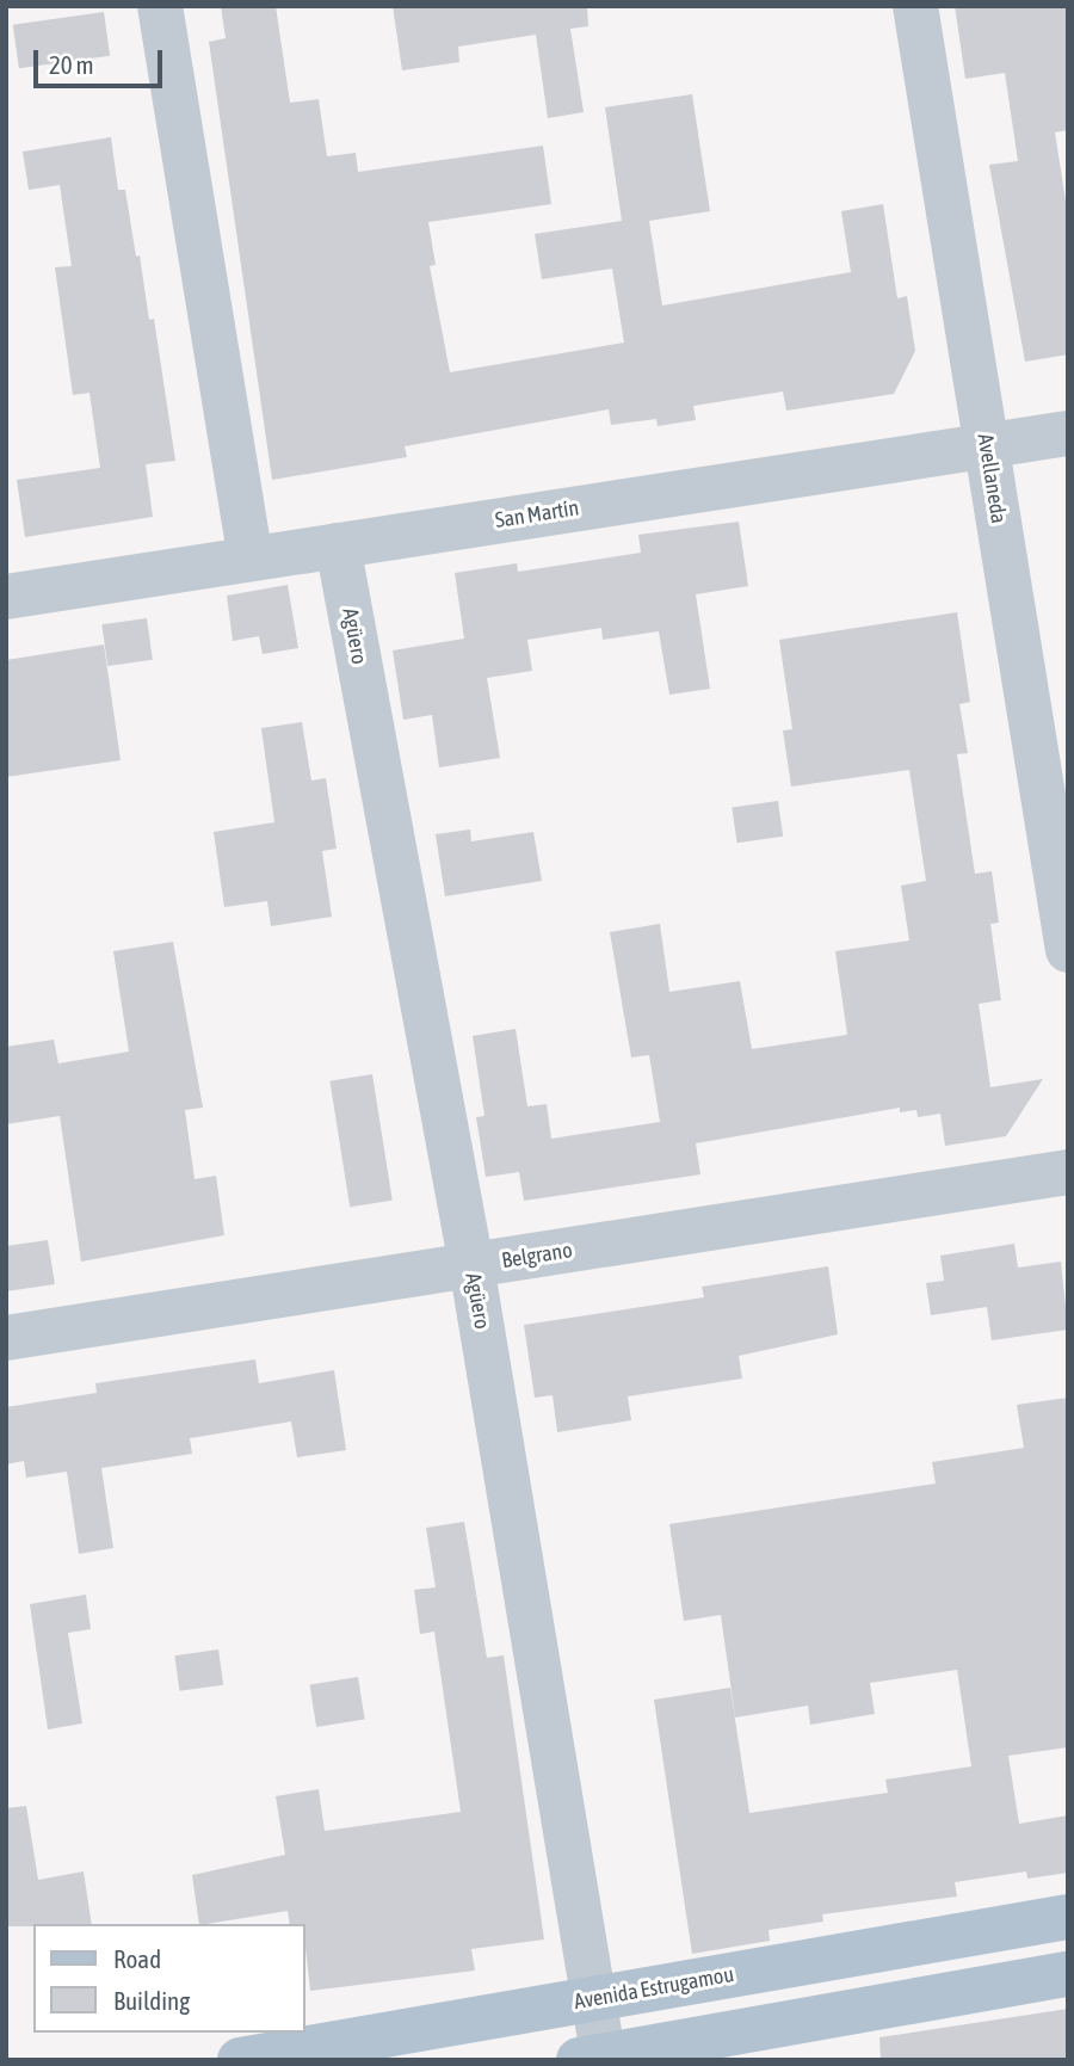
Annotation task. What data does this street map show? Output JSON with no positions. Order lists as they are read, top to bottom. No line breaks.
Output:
{"streets":{"main road":["Avenida Estrugamou"],"street":["Avellaneda","San Martín","Agüero","Belgrano"]},"crossings":[["Avellaneda","San Martín"],["San Martín","Agüero"],["Agüero","Belgrano"],["Agüero","Avenida Estrugamou"]],"legend":["Road","Building"],"scale_bar":"20 m"}
